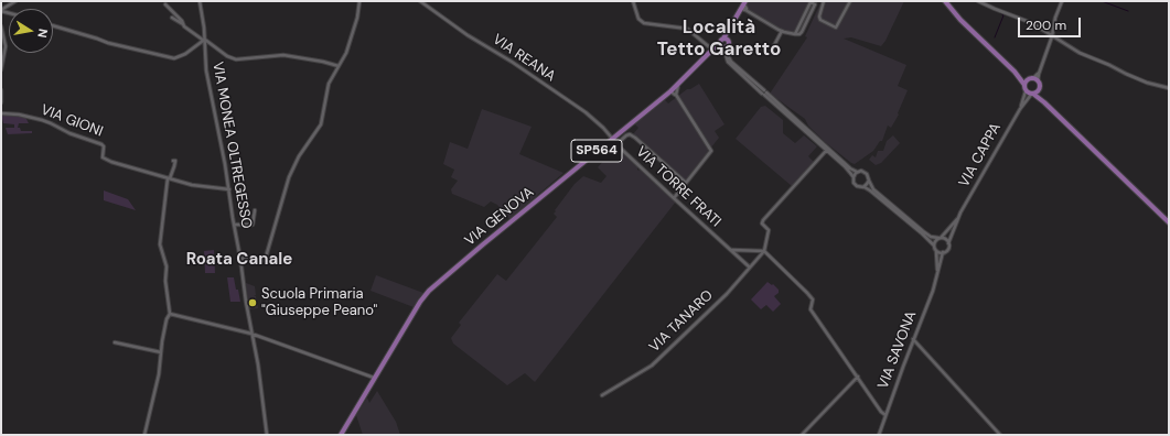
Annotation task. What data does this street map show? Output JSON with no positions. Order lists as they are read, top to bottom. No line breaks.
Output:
{"streets":{"main road":["SP564","VIA GENOVA"],"street":["VIA REANA","VIA GIONI","VIA MONEA OLTREGESSO","VIA CAPPA","VIA TORRE FRATI","VIA TANARO","VIA SAVONA"]},"crossings":[["VIA REANA","VIA TORRE FRATI"],["VIA REANA","VIA GENOVA"],["VIA GIONI","VIA MONEA OLTREGESSO"],["VIA CAPPA","VIA SAVONA"],["VIA TORRE FRATI","VIA GENOVA"],["VIA TORRE FRATI","VIA TANARO"]],"districts":["Località Tetto Garetto","Roata Canale"],"places":["Scuola Primaria \"Giuseppe Peano\""],"scale_bar":"200 m","north":"right"}
